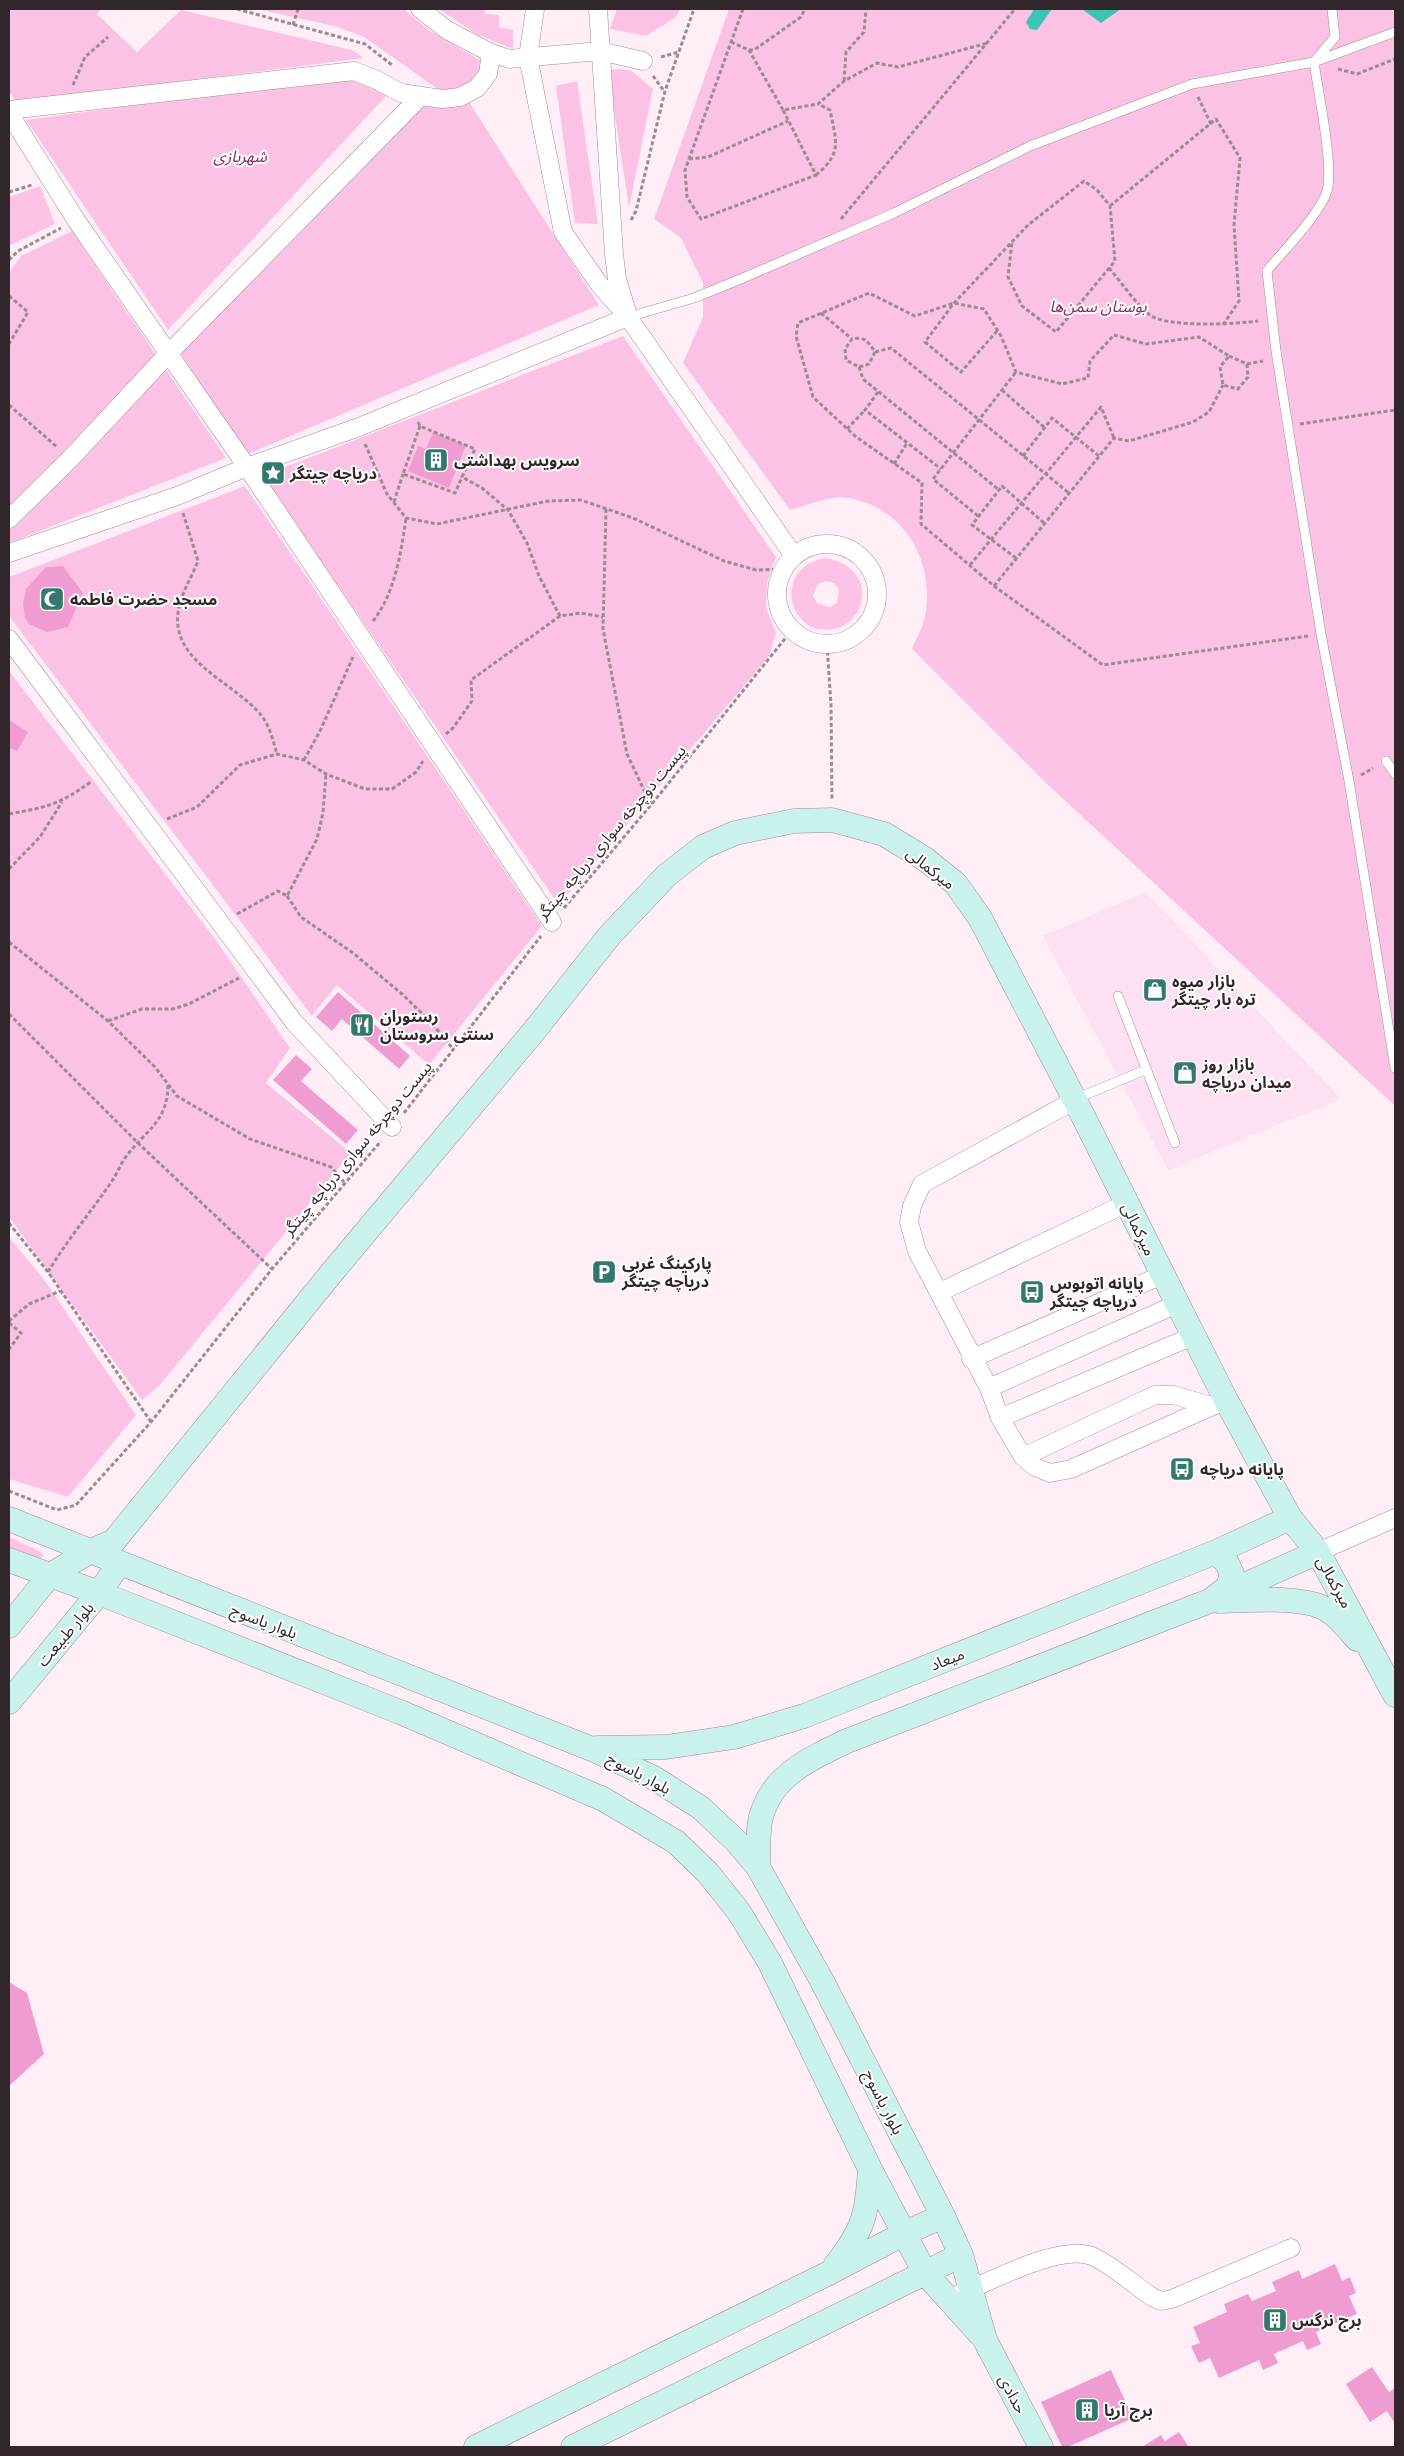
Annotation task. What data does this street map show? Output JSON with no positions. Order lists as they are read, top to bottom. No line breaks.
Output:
{"streets":{"street":["میرکمالی","بلوار یاسوج","بلوار طبیعت","میعاد","حدادی"],"path":["پیست دوچرخه سواری دریاچه چیتگر"]},"crossings":[["میرکمالی","بلوار یاسوج"],["میرکمالی","بلوار طبیعت"],["میرکمالی","میعاد"],["بلوار یاسوج","بلوار طبیعت"],["بلوار یاسوج","میعاد"],["بلوار یاسوج","حدادی"]],"parks":["شهربازی","بوستان سمن‌ها"],"places":{"building":["سرویس بهداشتی","برج نرگس","برج آریا"],"place":["دریاچه چیتگر"],"mosque":["مسجد حضرت فاطمه"],"shop":["بازار میوه تره بار چیتگر","بازار روز میدان دریاچه"],"restaurant":["رستوران سنتی سروستان"],"parking":["پارکینگ غربی دریاچه چیتگر"],"bus stop":["پایانه اتوبوس دریاچه چیتگر","پایانه دریاچه"]}}
